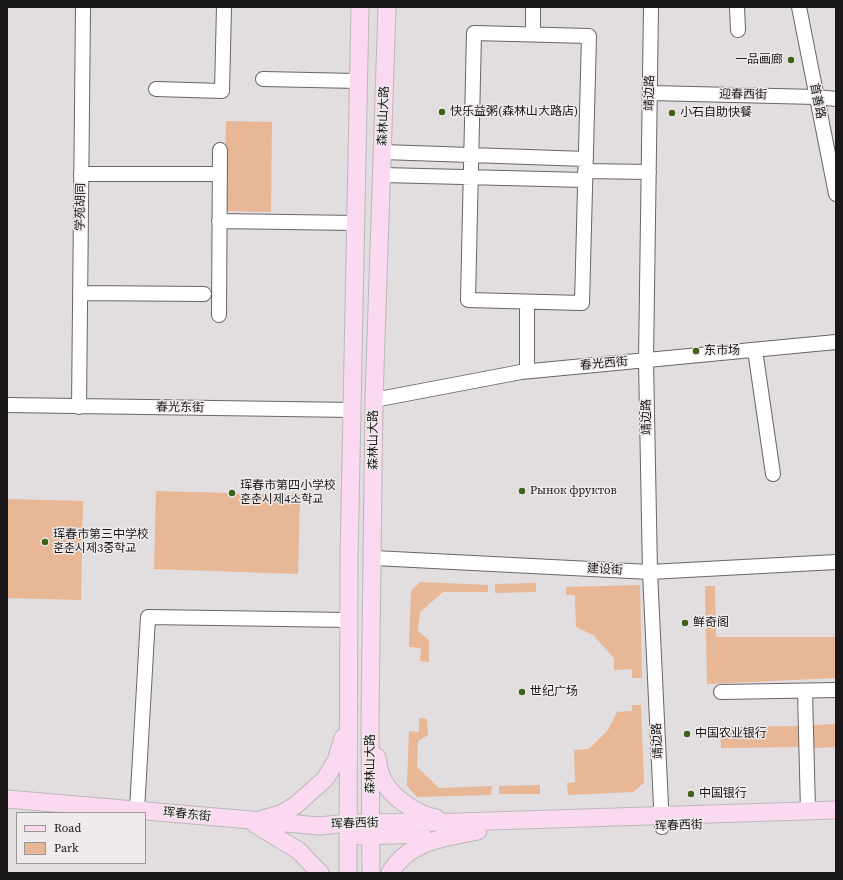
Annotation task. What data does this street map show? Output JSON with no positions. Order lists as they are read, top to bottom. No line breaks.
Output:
{"streets":{"main road":["森林山大路","珲春东街","珲春西街"],"street":["靖边路","迎春西街","首善路","学苑胡同","春光西街","春光东街","建设街"]},"crossings":[["靖边路","迎春西街"],["靖边路","春光西街"],["靖边路","建设街"],["靖边路","珲春西街"],["迎春西街","首善路"],["森林山大路","春光西街"],["森林山大路","春光东街"],["森林山大路","建设街"],["森林山大路","珲春西街"],["学苑胡同","春光东街"],["珲春东街","珲春西街"]],"places":["一品画廊","快乐益粥(森林山大路店)","小石自助快餐","东市场","Рынок фруктов","珲春市第四小学校 훈춘시제4소학교","珲春市第三中学校 훈춘시제3중학교","鲜奇阁","世纪广场","中国农业银行","中国银行"],"legend":["Road","Park"]}
